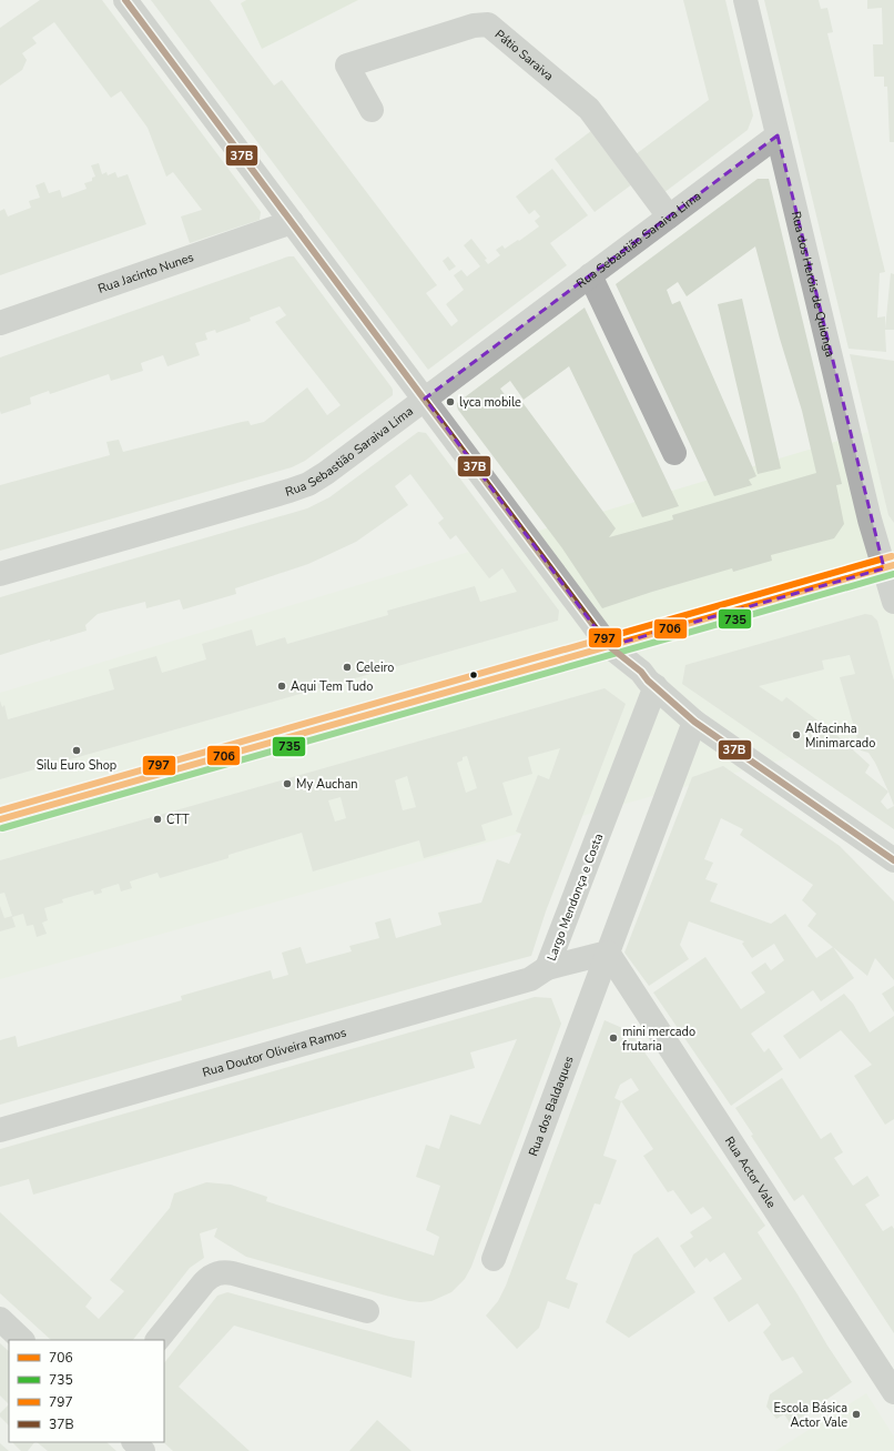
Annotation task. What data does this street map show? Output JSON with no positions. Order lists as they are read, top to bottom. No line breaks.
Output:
{"streets":{"street":["Pátio Saraiva","Rua Sebastião Saraiva Lima","Rua Jacinto Nunes","Rua dos Heróis de Quionga","Largo Mendonça e Costa","Rua Doutor Oliveira Ramos","Rua dos Baldaques","Rua Actor Vale"]},"crossings":[["Pátio Saraiva","Rua Sebastião Saraiva Lima"],["Rua Sebastião Saraiva Lima","Rua dos Heróis de Quionga"],["Largo Mendonça e Costa","Rua Doutor Oliveira Ramos"],["Largo Mendonça e Costa","Rua dos Baldaques"],["Largo Mendonça e Costa","Rua Actor Vale"],["Rua dos Baldaques","Rua Actor Vale"]],"places":["lyca mobile","Celeiro","Aqui Tem Tudo","Alfacinha Minimarcado","Silu Euro Shop","My Auchan","CTT","mini mercado frutaria","Escola Básica Actor Vale"],"lines":["transit line 37B","transit line 797","transit line 706","transit line 735"],"legend":["706","735","797","37B"]}
